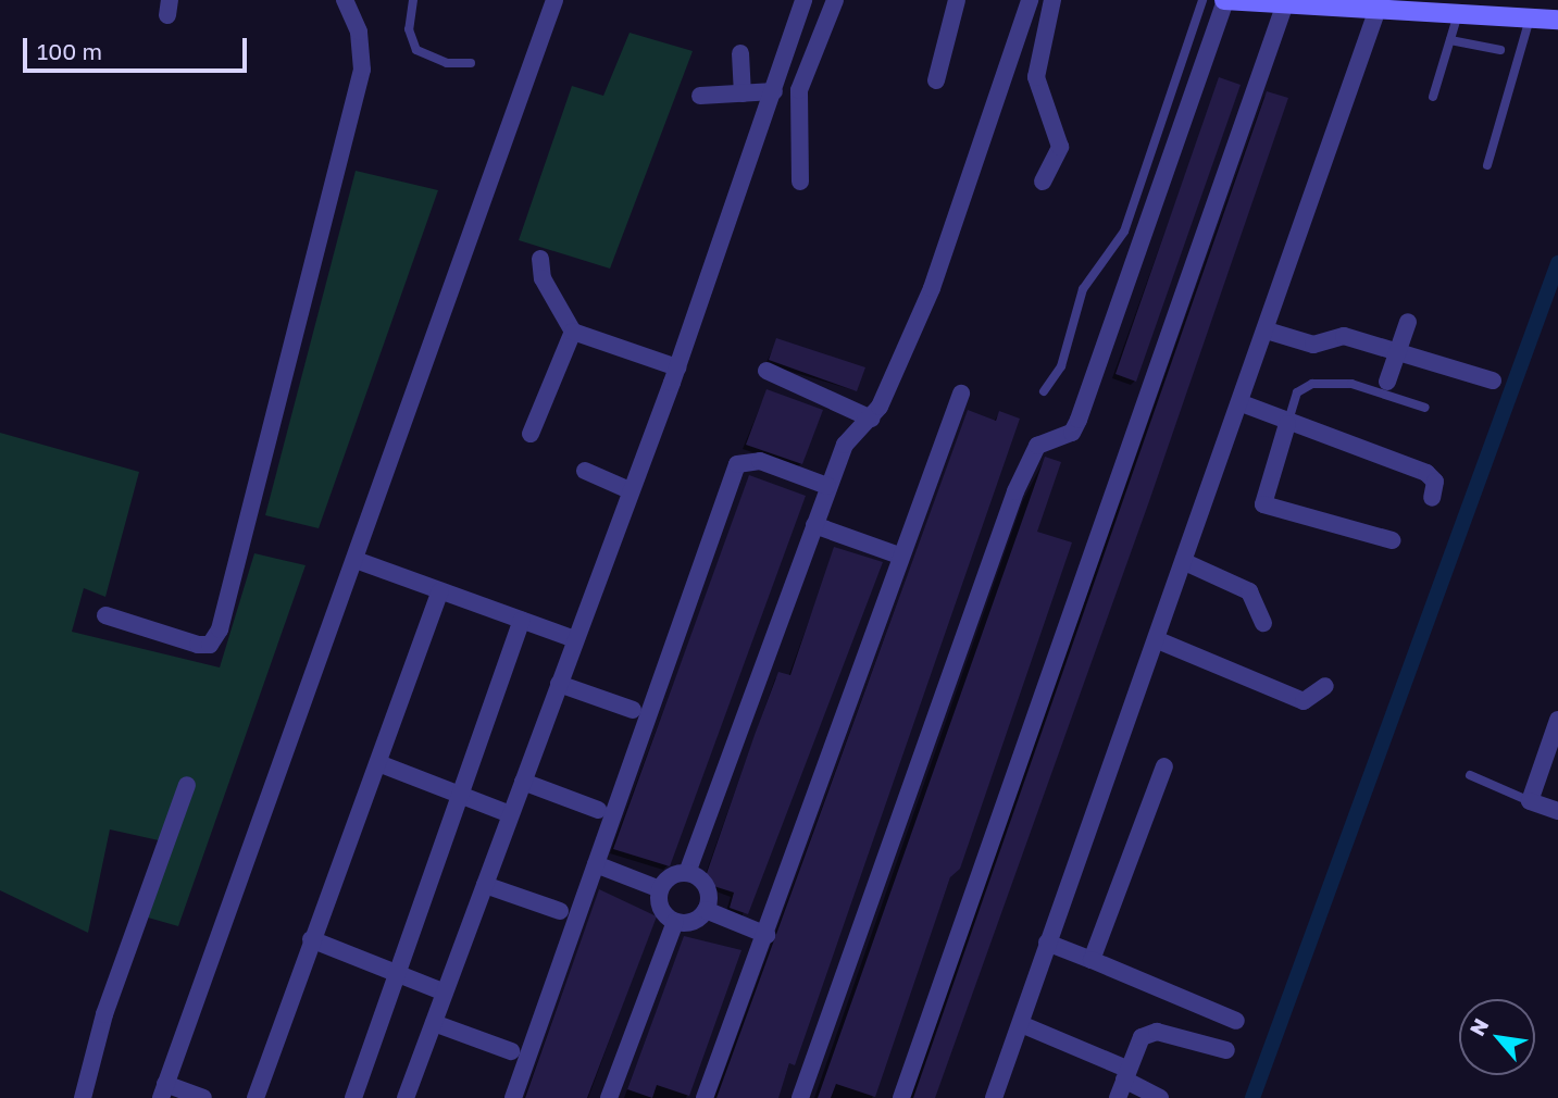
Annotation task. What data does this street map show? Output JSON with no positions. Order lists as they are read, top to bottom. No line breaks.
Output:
{"scale_bar":"100 m","north":"top left"}
